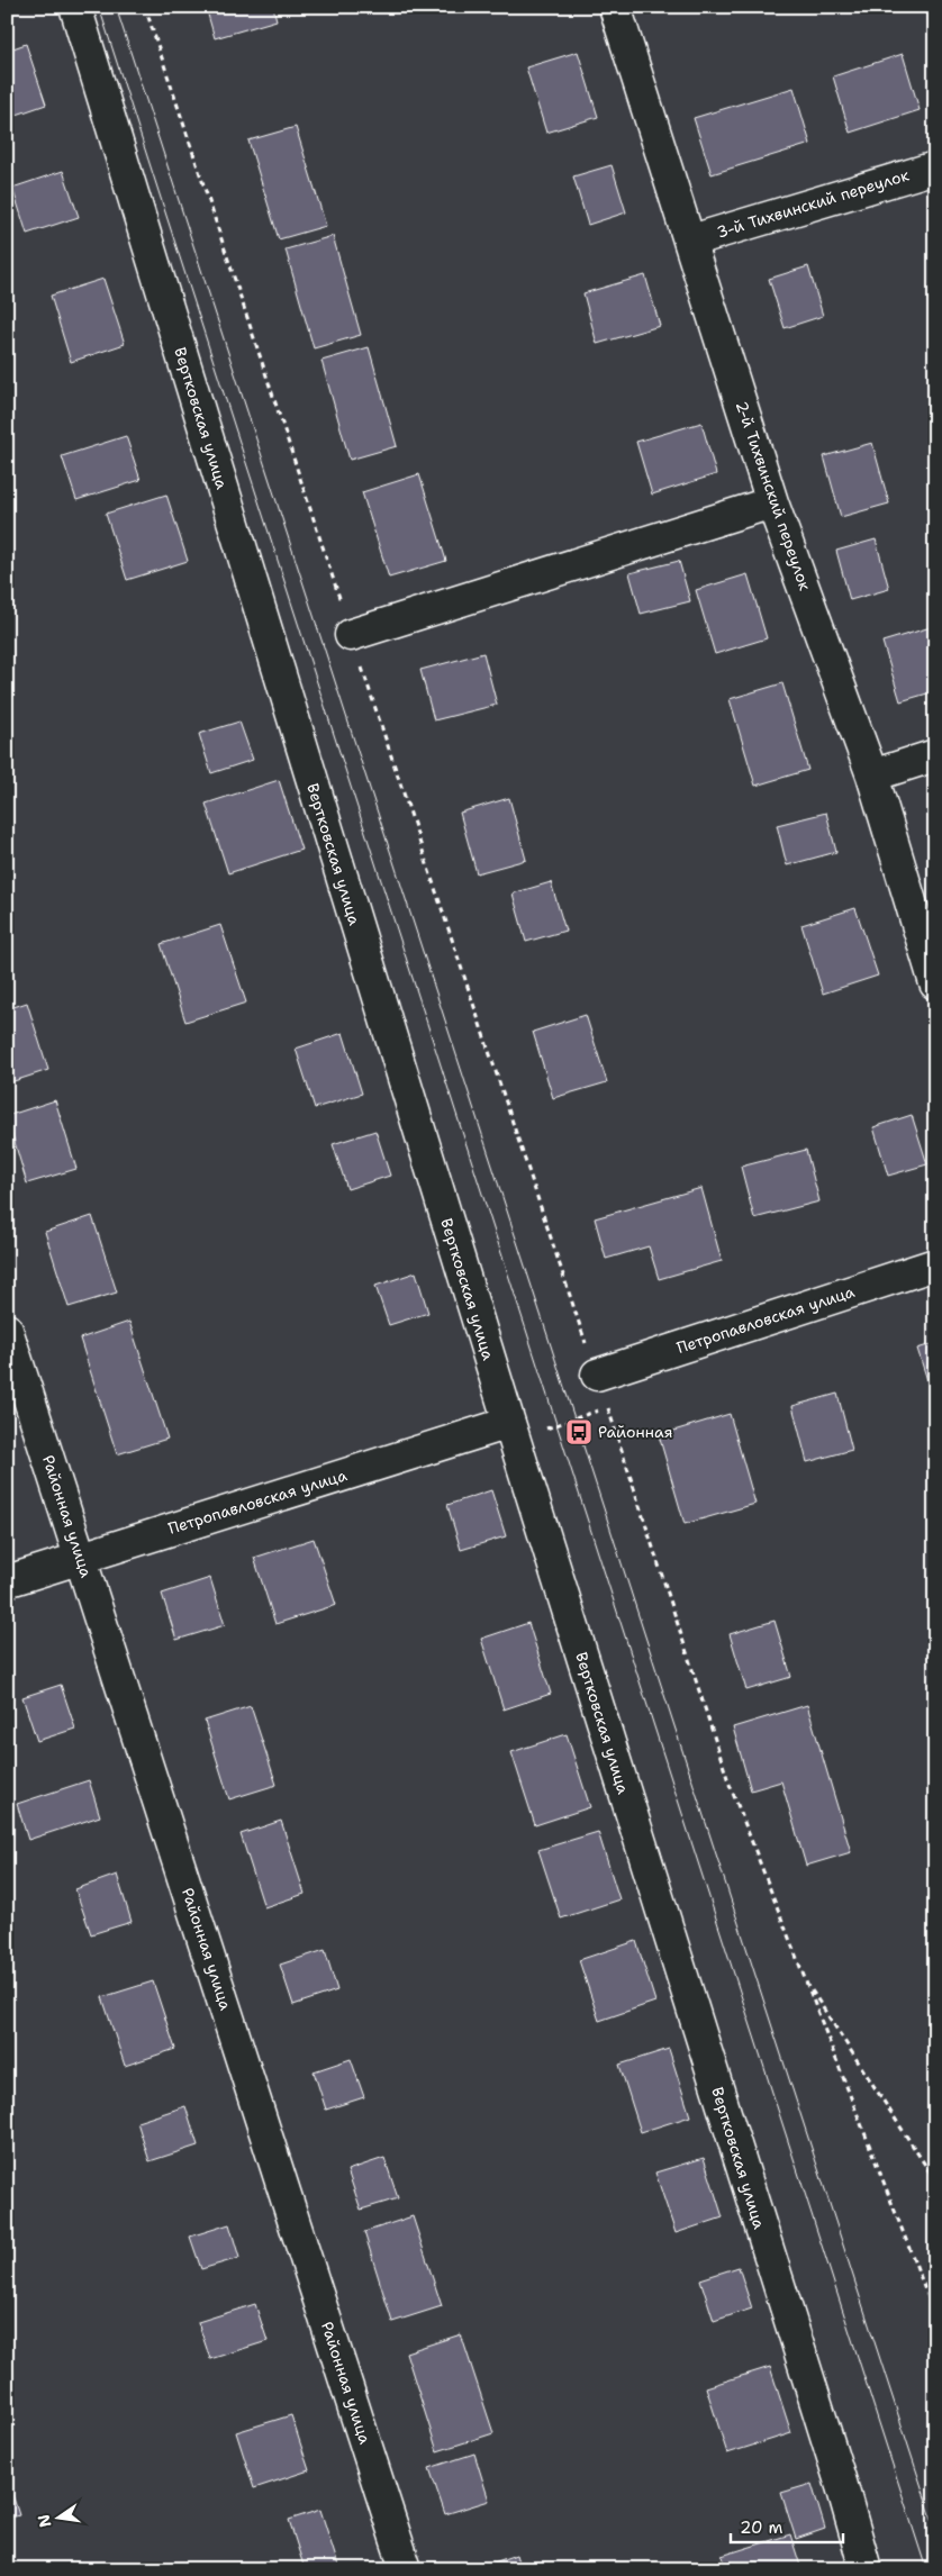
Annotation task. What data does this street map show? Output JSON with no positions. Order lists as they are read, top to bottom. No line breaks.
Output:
{"streets":{"street":["3-й Тихвинский переулок","Вертковская улица","2-й Тихвинский переулок","Петропавловская улица","Районная улица"]},"crossings":[["3-й Тихвинский переулок","2-й Тихвинский переулок"],["Вертковская улица","Петропавловская улица"],["Петропавловская улица","Районная улица"]],"places":{"bus stop":["Районная"]},"scale_bar":"20 m","north":"left"}
